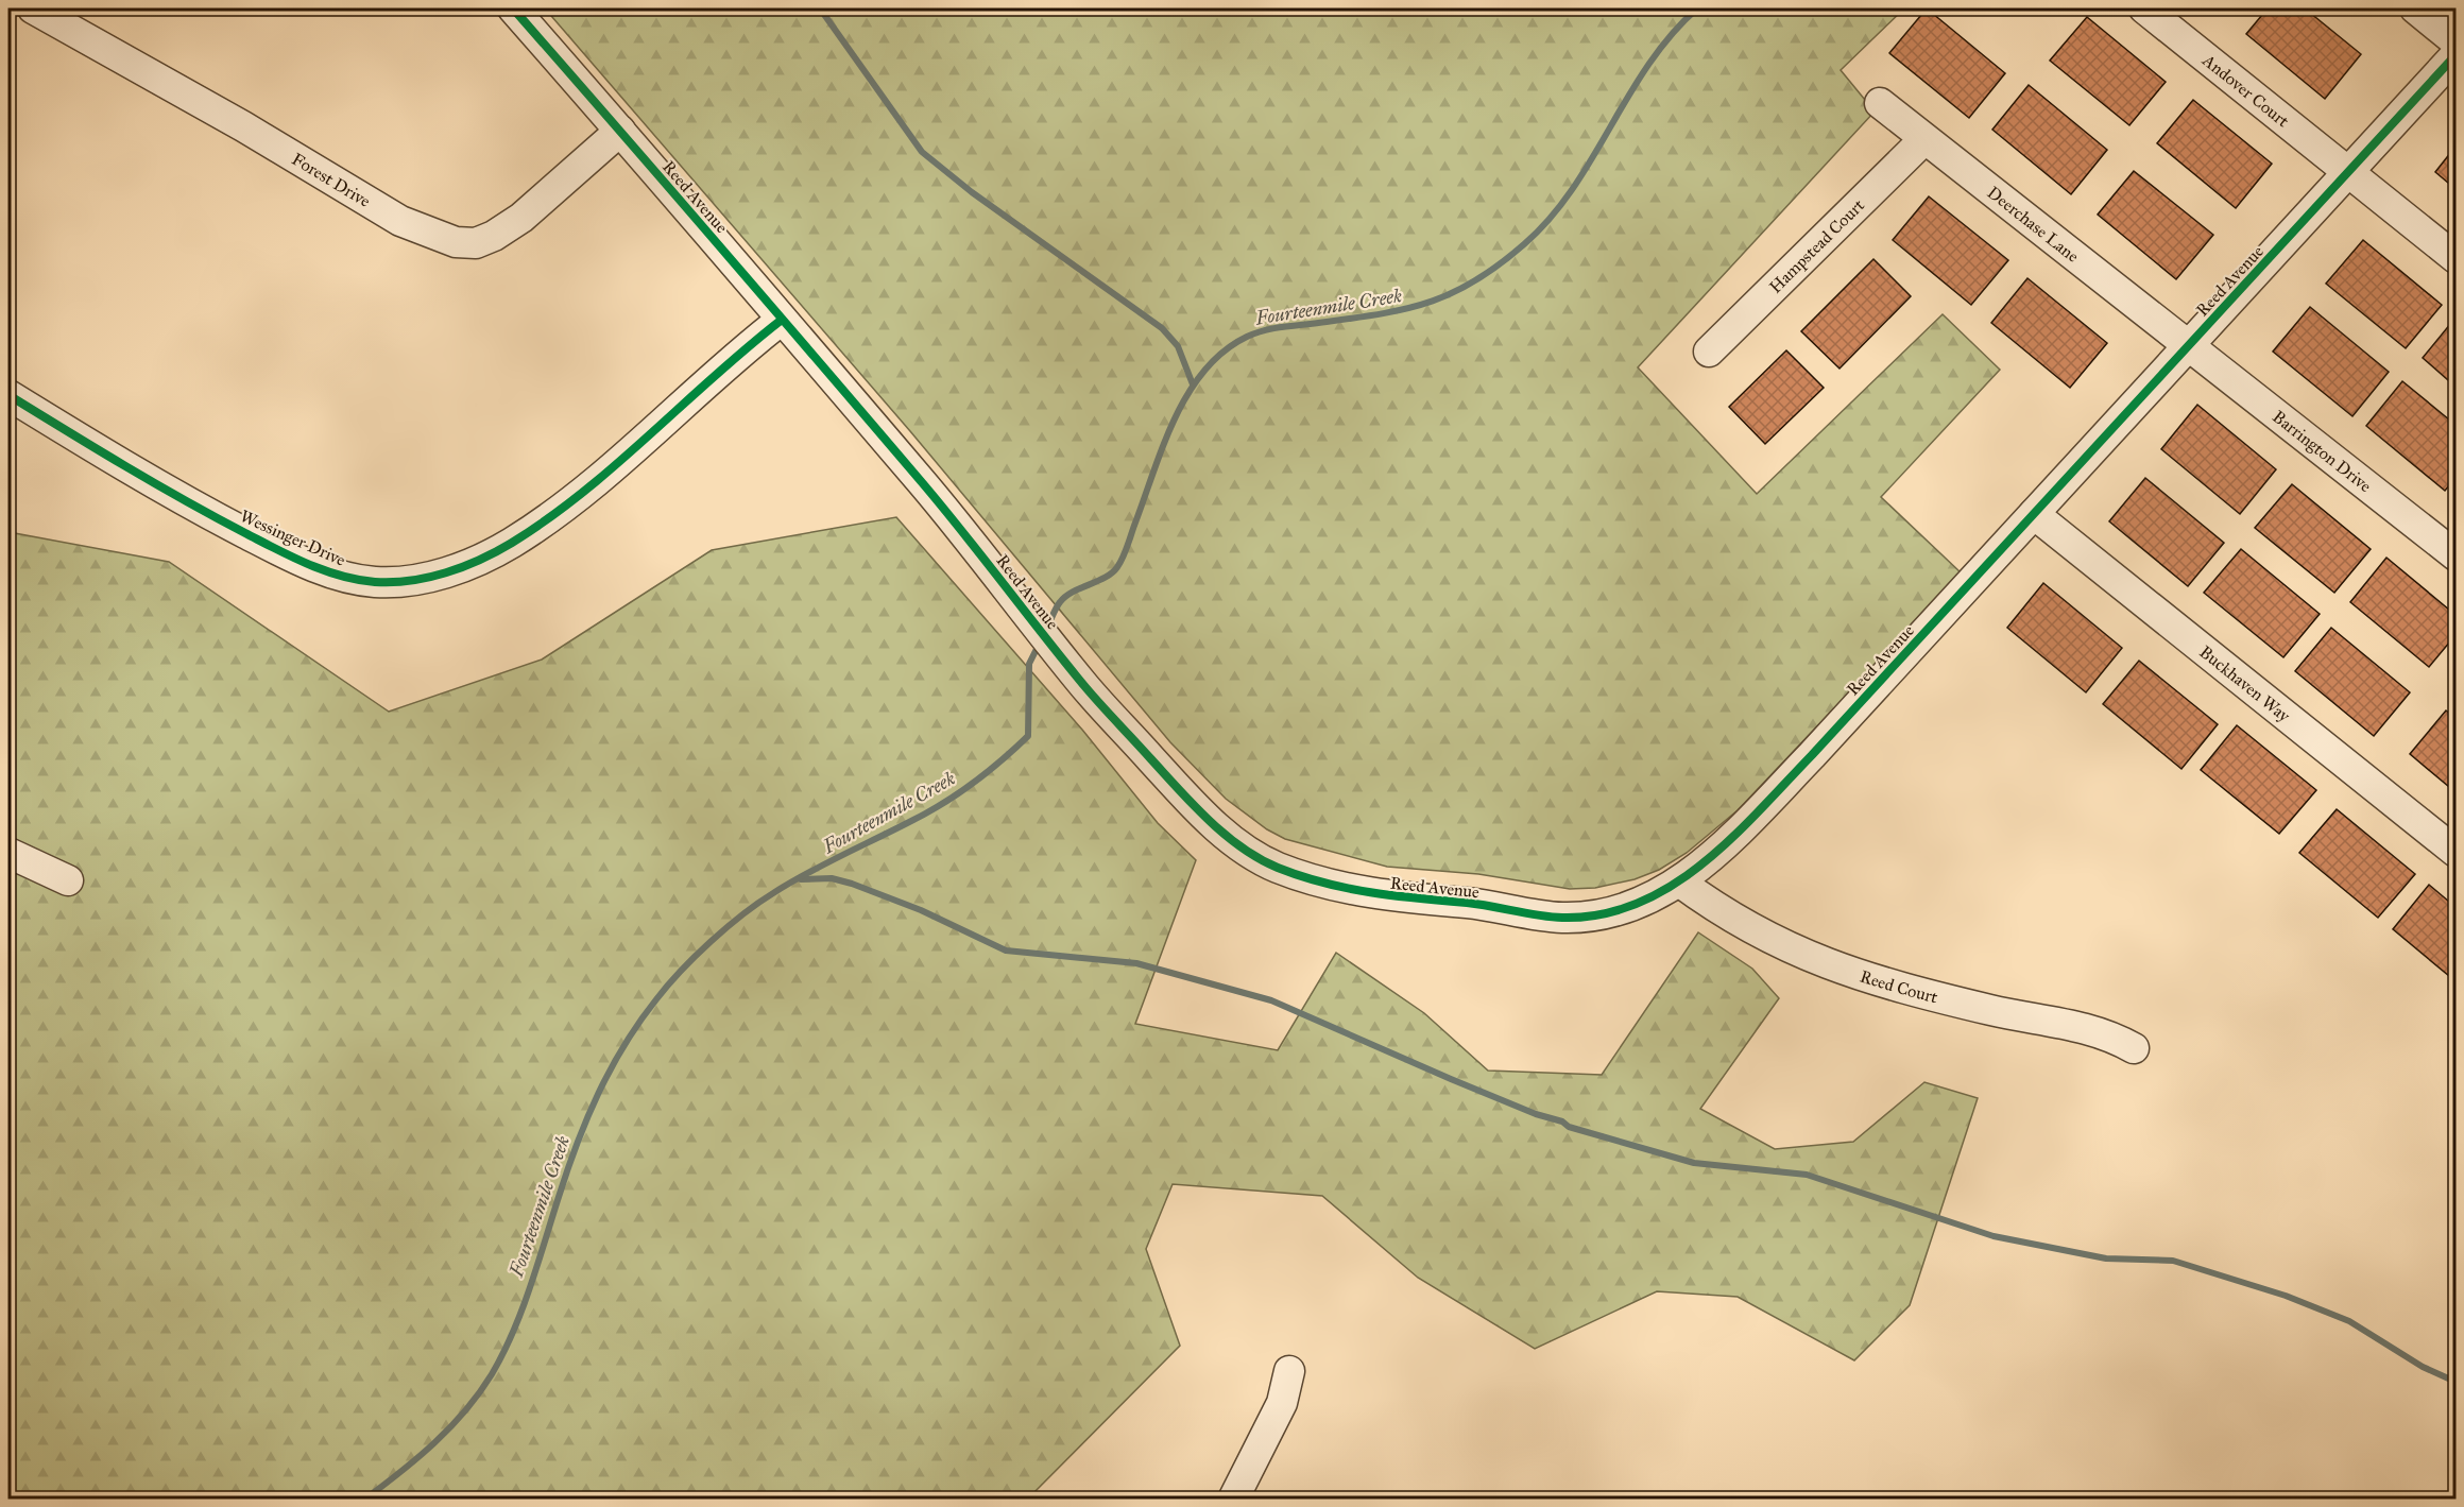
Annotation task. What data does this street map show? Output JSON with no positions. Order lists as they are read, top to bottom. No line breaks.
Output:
{"streets":{"street":["Andover Court","Forest Drive","Reed Avenue","Deerchase Lane","Hampstead Court","Barrington Drive","Wessinger Drive","Buckhaven Way","Reed Court"]},"crossings":[["Andover Court","Reed Avenue"],["Forest Drive","Reed Avenue"],["Reed Avenue","Deerchase Lane"],["Reed Avenue","Barrington Drive"],["Reed Avenue","Wessinger Drive"],["Reed Avenue","Buckhaven Way"],["Reed Avenue","Reed Court"],["Deerchase Lane","Hampstead Court"],["Deerchase Lane","Barrington Drive"]],"water":["Fourteenmile Creek"]}
